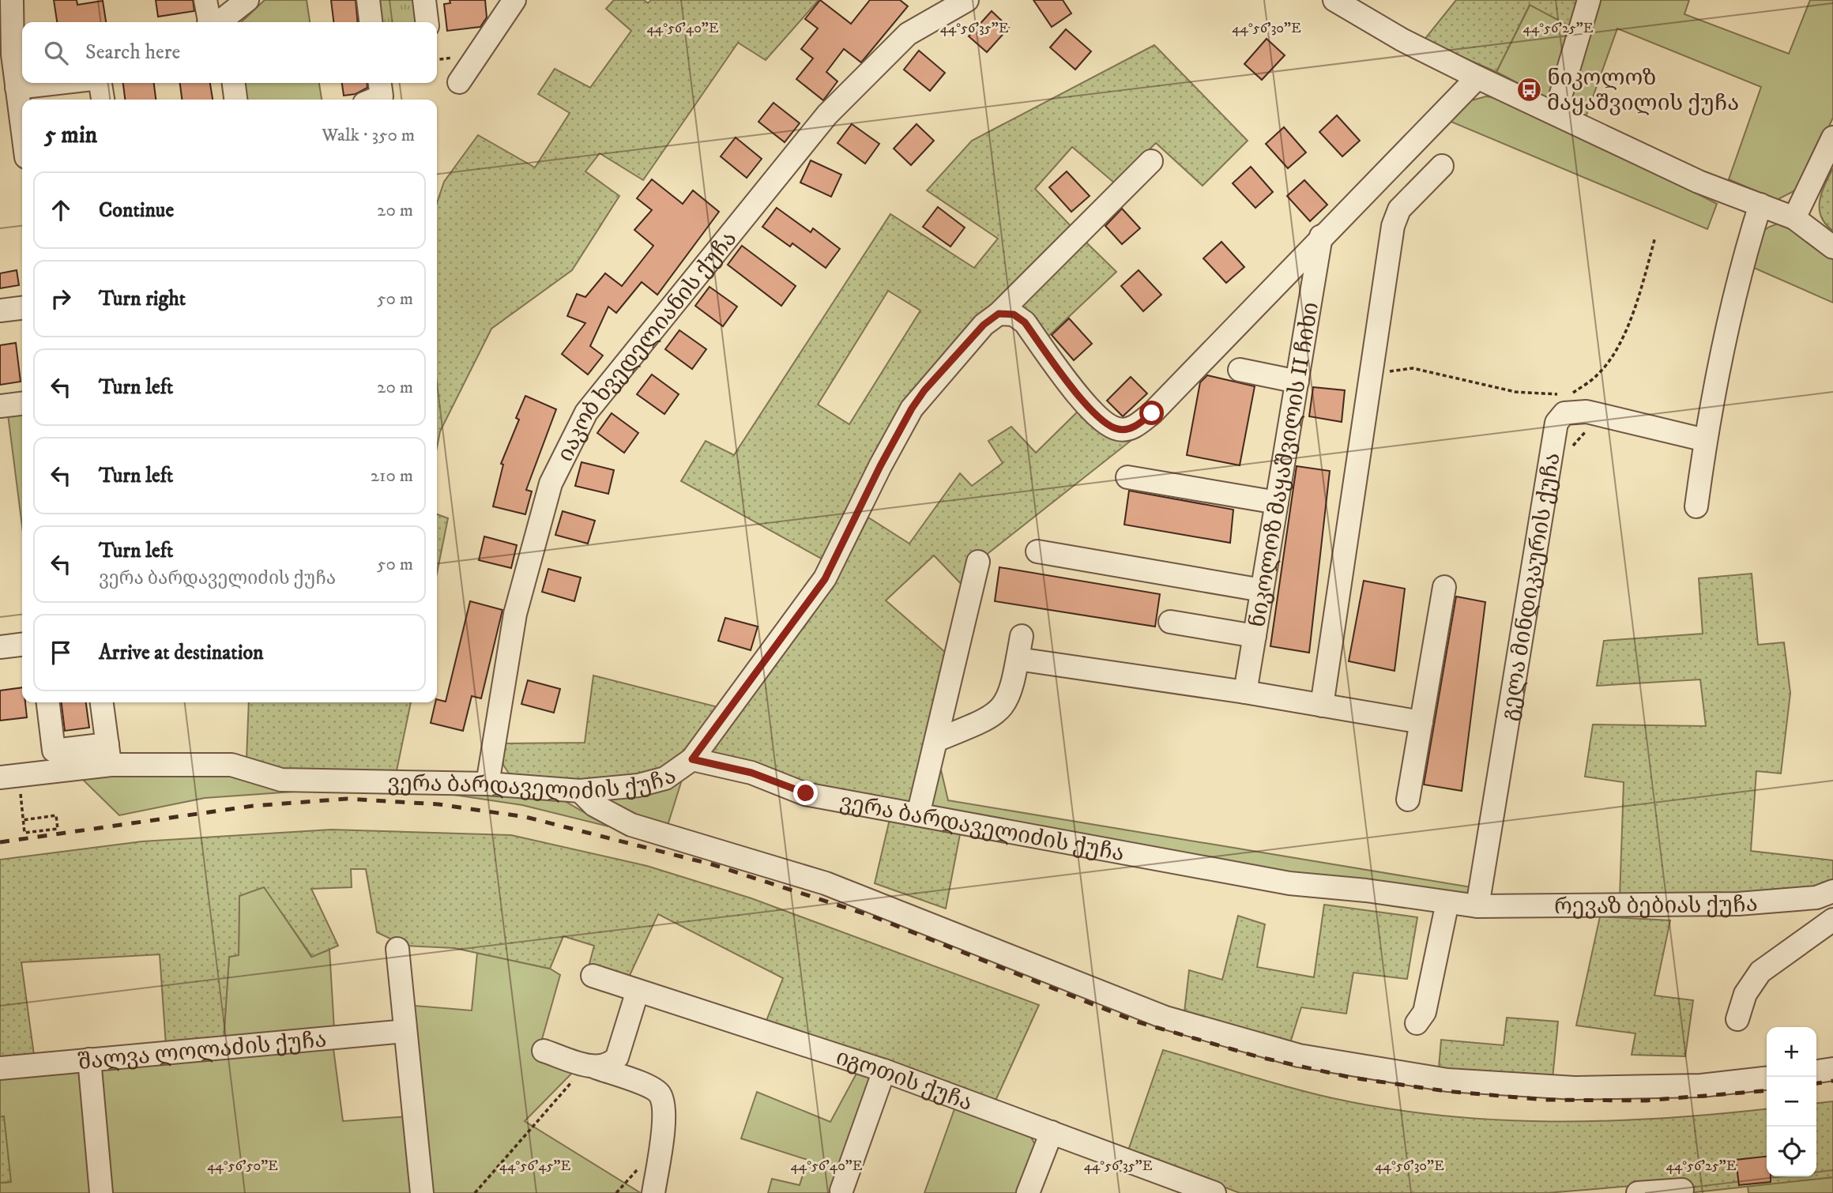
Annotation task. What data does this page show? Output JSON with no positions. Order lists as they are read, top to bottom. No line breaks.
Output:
{"streets":{"street":["იაკობ ხვედელიანის ქუჩა","ნიკოლოზ მაყაშვილის II ჩიხი","გელა მინდიკაურის ქუჩა","ვერა ბარდაველიძის ქუჩა","რევაზ ბებიას ქუჩა","შალვა ლოლაძის ქუჩა","იგოთის ქუჩა"]},"crossings":[["იაკობ ხვედელიანის ქუჩა","ვერა ბარდაველიძის ქუჩა"],["გელა მინდიკაურის ქუჩა","ვერა ბარდაველიძის ქუჩა"],["გელა მინდიკაურის ქუჩა","რევაზ ბებიას ქუჩა"],["ვერა ბარდაველიძის ქუჩა","რევაზ ბებიას ქუჩა"]],"places":{"bus stop":["ნიკოლოზ მაყაშვილის ქუჩა"]},"page":{"search":"Search here","heading":["5 min","Walk · 350 m"],"list":[["Continue","20 m"],["Turn right","50 m"],["Turn left","20 m"],["Turn left","210 m"],["Turn left","ვერა ბარდაველიძის ქუჩა","50 m"],"Arrive at destination"],"map_buttons":["+","−"]},"coordinates":["44°56'40\"E","44°56'35\"E","44°56'30\"E","44°56'25\"E","44°56'50\"E","44°56'45\"E"]}
